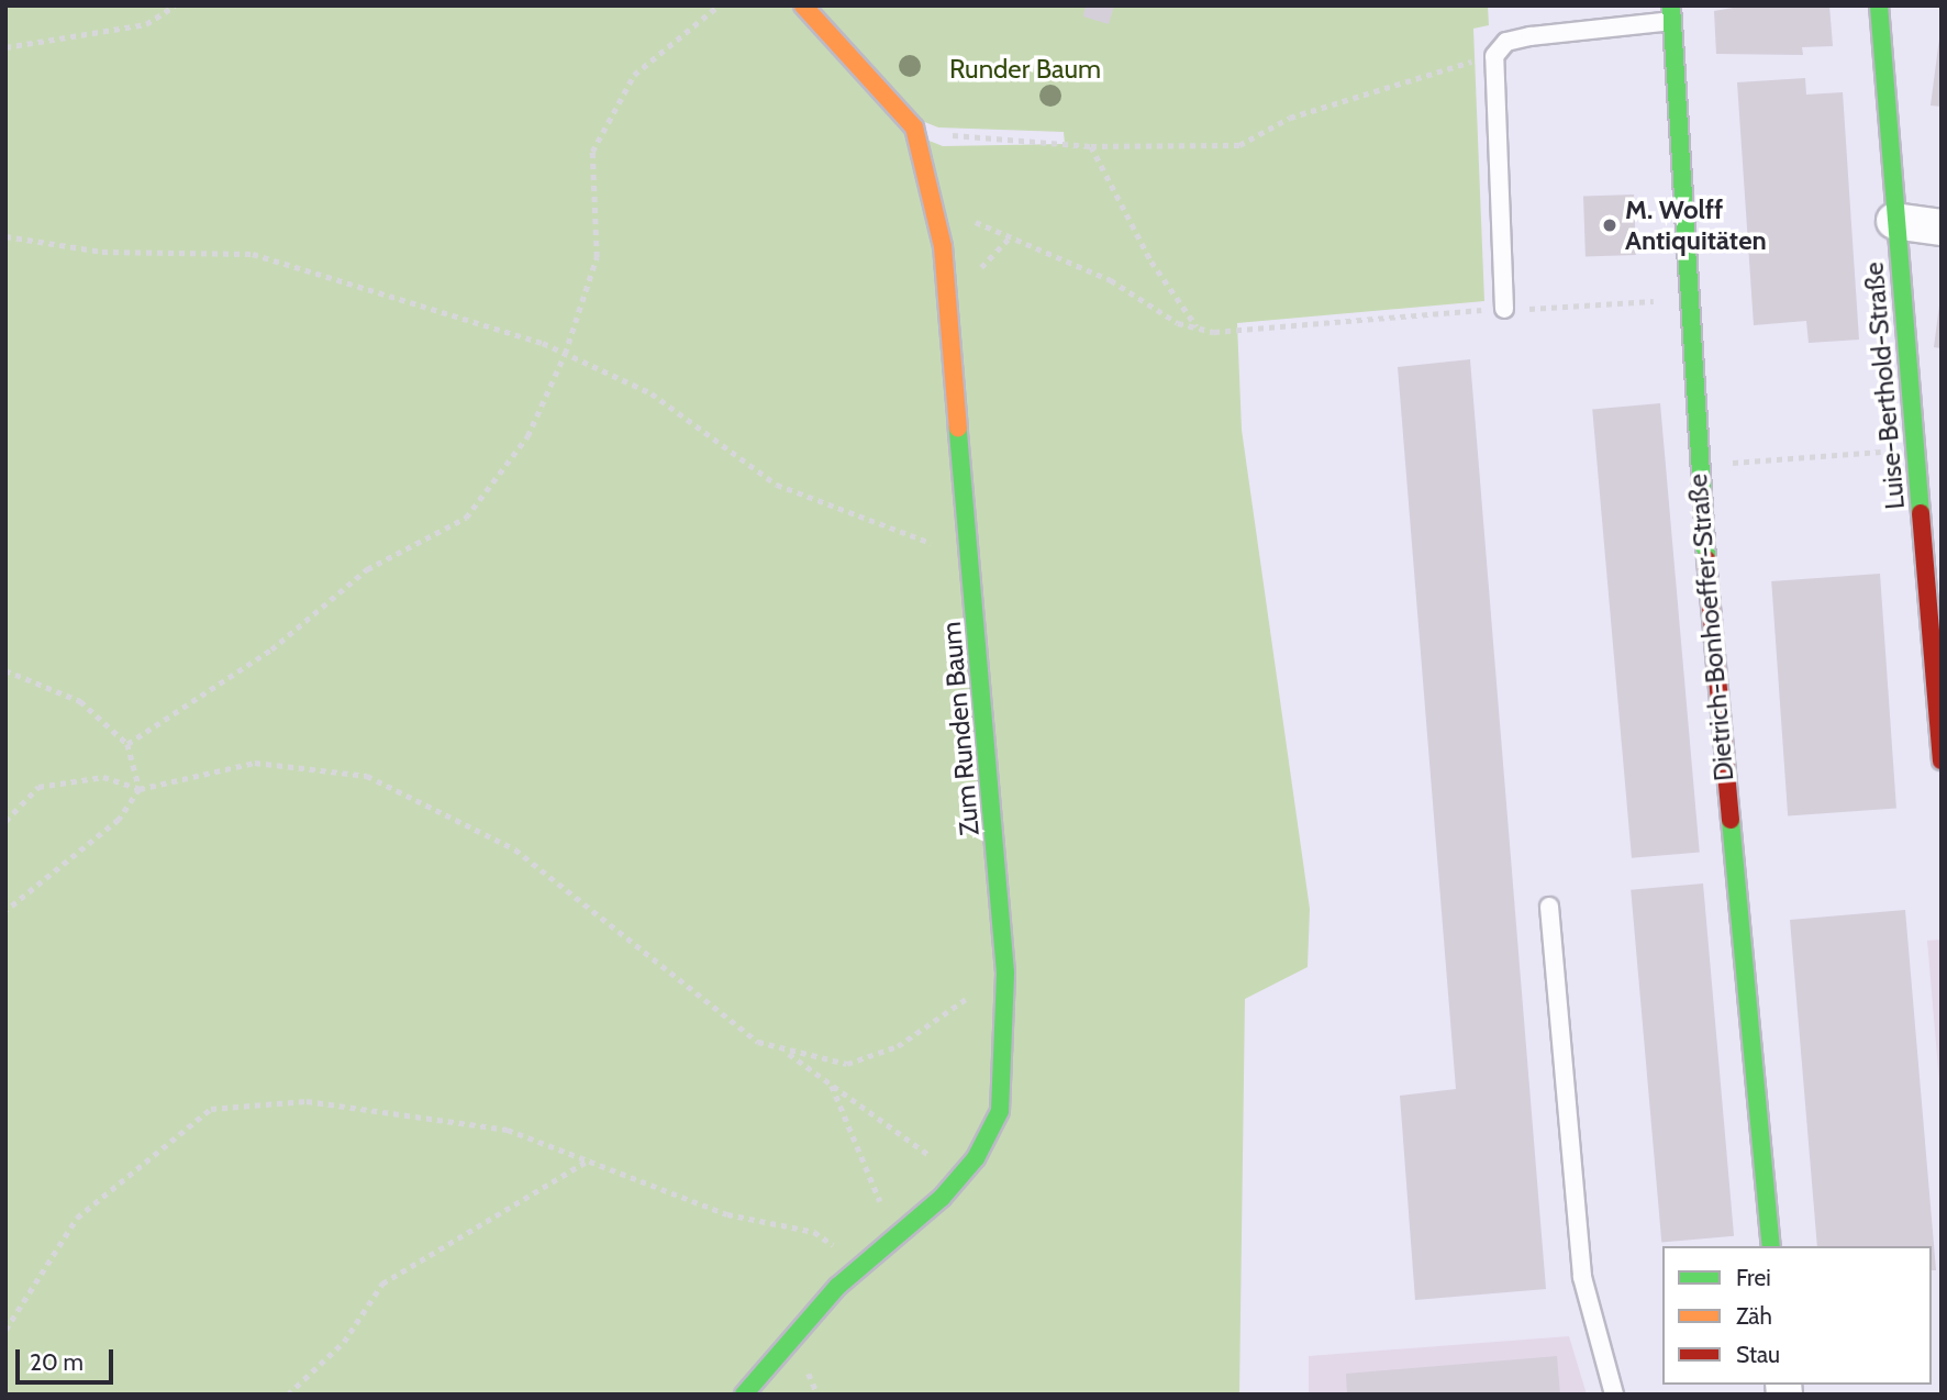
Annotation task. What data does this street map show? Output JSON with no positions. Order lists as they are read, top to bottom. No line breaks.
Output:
{"streets":{"street":["Luise-Berthold-Straße","Dietrich-Bonhoeffer-Straße","Zum Runden Baum"]},"parks":["Runder Baum"],"places":["M. Wolff Antiquitäten"],"legend":["Frei","Zäh","Stau"],"scale_bar":"20 m"}
